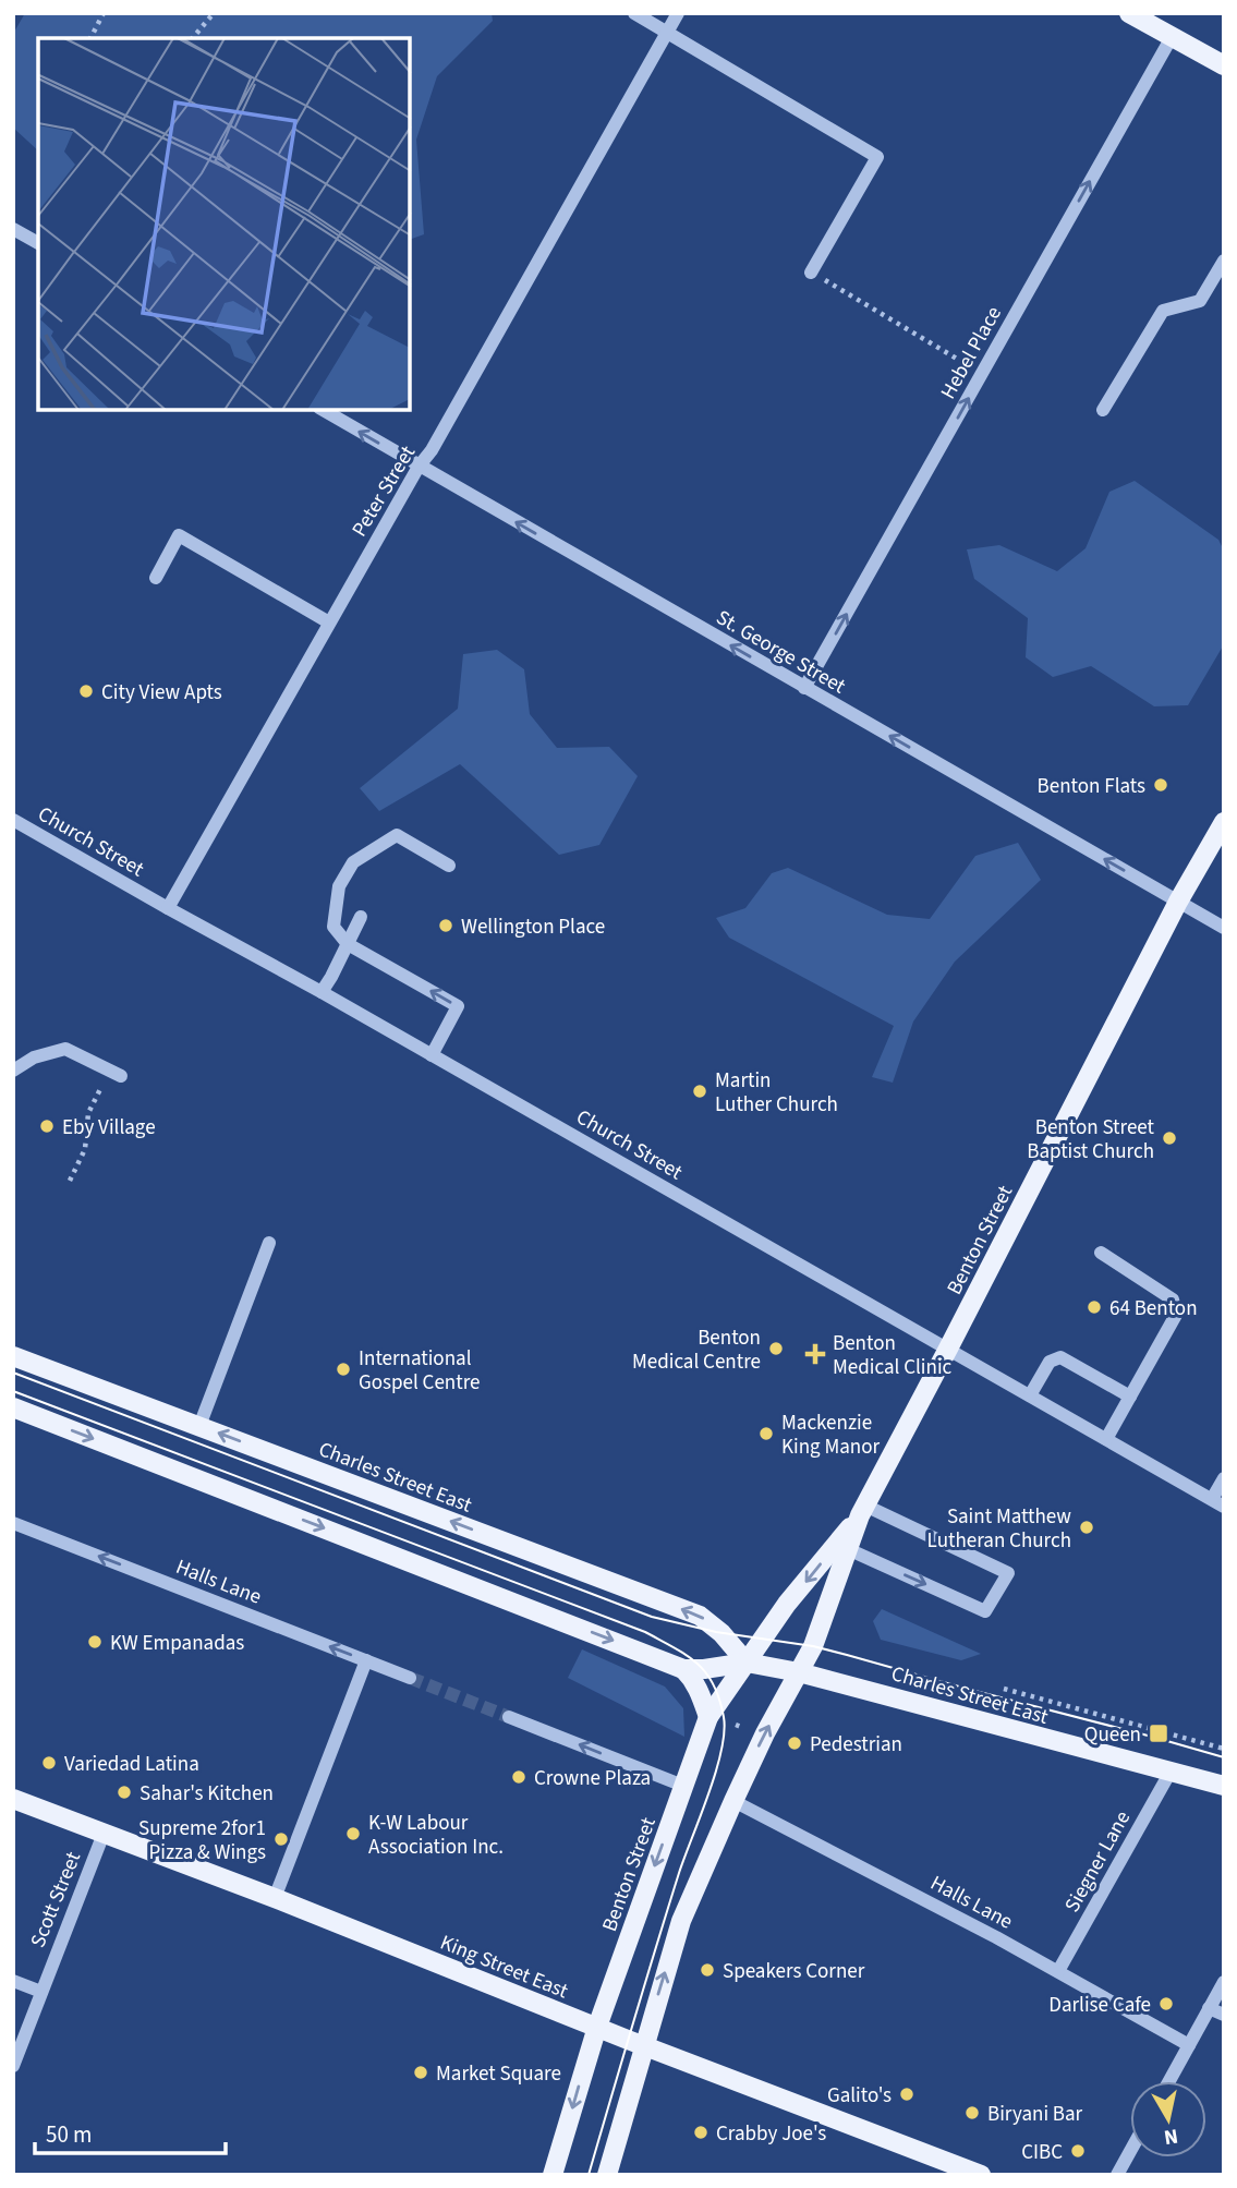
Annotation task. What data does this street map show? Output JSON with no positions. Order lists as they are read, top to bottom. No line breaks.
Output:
{"streets":{"main road":["Benton Street","Charles Street East","King Street East"],"street":["Hebel Place","Peter Street","St. George Street","Church Street","Halls Lane","Siegner Lane","Scott Street"]},"crossings":[["Hebel Place","St. George Street"],["Peter Street","St. George Street"],["Peter Street","Church Street"],["St. George Street","Benton Street"],["Church Street","Benton Street"],["Benton Street","Charles Street East"],["Benton Street","Halls Lane"],["Benton Street","King Street East"],["Charles Street East","Siegner Lane"],["Halls Lane","Siegner Lane"],["Scott Street","King Street East"]],"one_way":["Hebel Place","St. George Street","Halls Lane"],"places":{"other":["City View Apts","Benton Flats","Wellington Place","Martin Luther Church","Eby Village","Benton Street Baptist Church","64 Benton","Benton Medical Centre","International Gospel Centre","Mackenzie King Manor","Saint Matthew Lutheran Church","KW Empanadas","Pedestrian","Variedad Latina","Crowne Plaza","Sahar's Kitchen","K-W Labour Association Inc.","Supreme 2for1 Pizza & Wings","Speakers Corner","Darlise Cafe","Market Square","Galito's","Biryani Bar","Crabby Joe's","CIBC"],"health":["Benton Medical Clinic"],"transit":["Queen"]},"scale_bar":"50 m","north":"bottom"}
